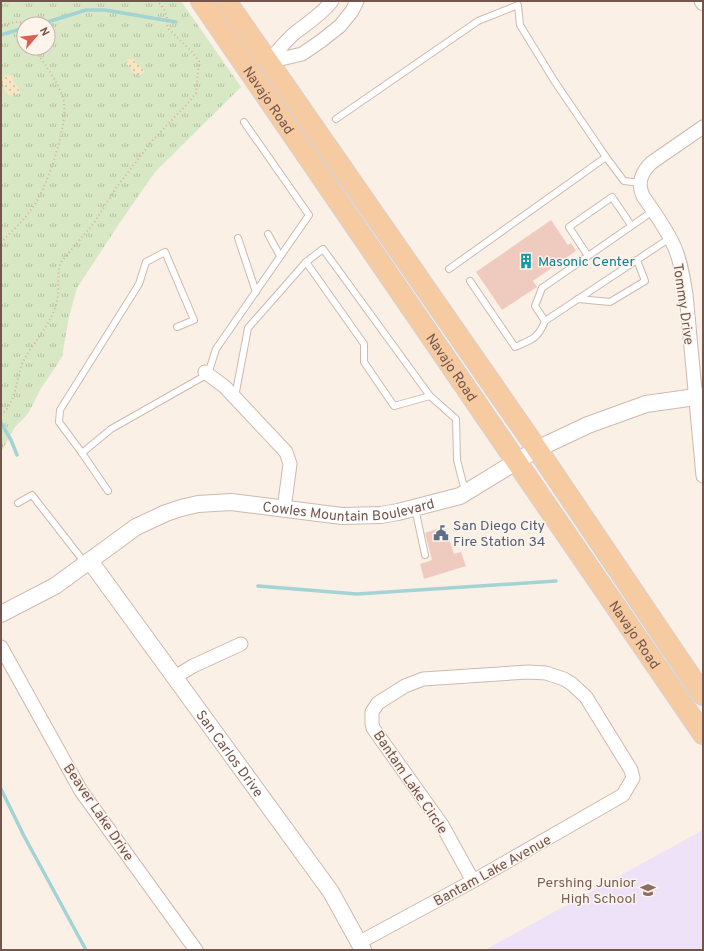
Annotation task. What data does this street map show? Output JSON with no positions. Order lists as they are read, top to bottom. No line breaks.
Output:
{"streets":{"main road":["Navajo Road"],"street":["Tommy Drive","Cowles Mountain Boulevard","San Carlos Drive","Bantam Lake Circle","Beaver Lake Drive","Bantam Lake Avenue"]},"crossings":[["Navajo Road","Cowles Mountain Boulevard"],["Tommy Drive","Cowles Mountain Boulevard"],["Cowles Mountain Boulevard","San Carlos Drive"],["San Carlos Drive","Bantam Lake Avenue"],["Bantam Lake Circle","Bantam Lake Avenue"]],"places":{"building":["Masonic Center"],"public building":["San Diego City Fire Station 34"],"school or university":["Pershing Junior High School"]},"north":"top right"}
